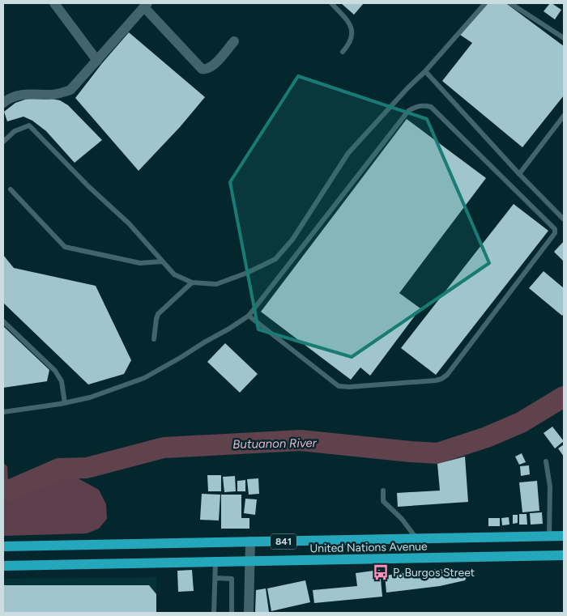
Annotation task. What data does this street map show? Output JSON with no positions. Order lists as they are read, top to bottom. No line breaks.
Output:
{"streets":{"main road":["841","United Nations Avenue"]},"water":["Butuanon River"],"places":{"bus stop":["P. Burgos Street"]}}
